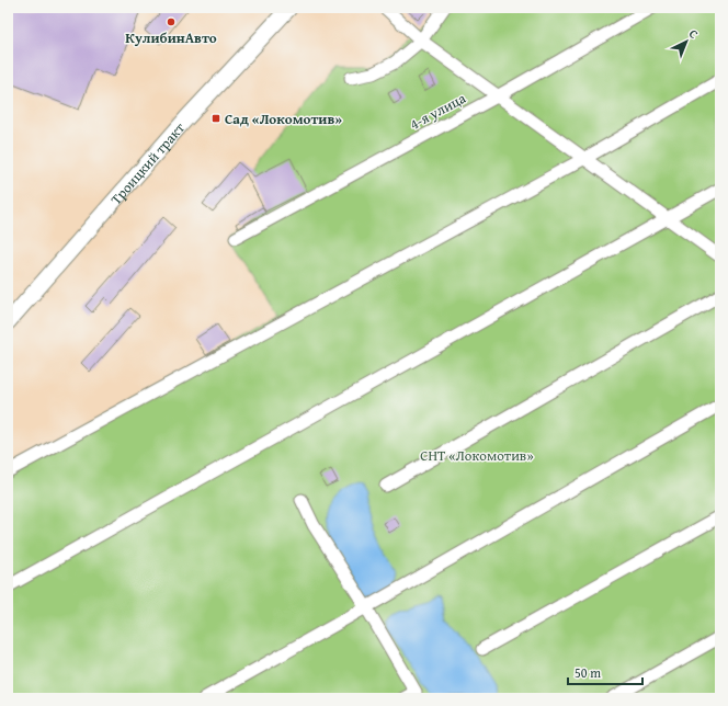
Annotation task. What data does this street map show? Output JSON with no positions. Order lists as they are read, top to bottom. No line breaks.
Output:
{"streets":{"main road":["Троицкий тракт"],"street":["4-я улица"]},"parks":["СНТ «Локомотив»"],"places":{"other":["КулибинАвто"],"transit":["Сад «Локомотив»"]},"scale_bar":"50 m","north":"top right"}
